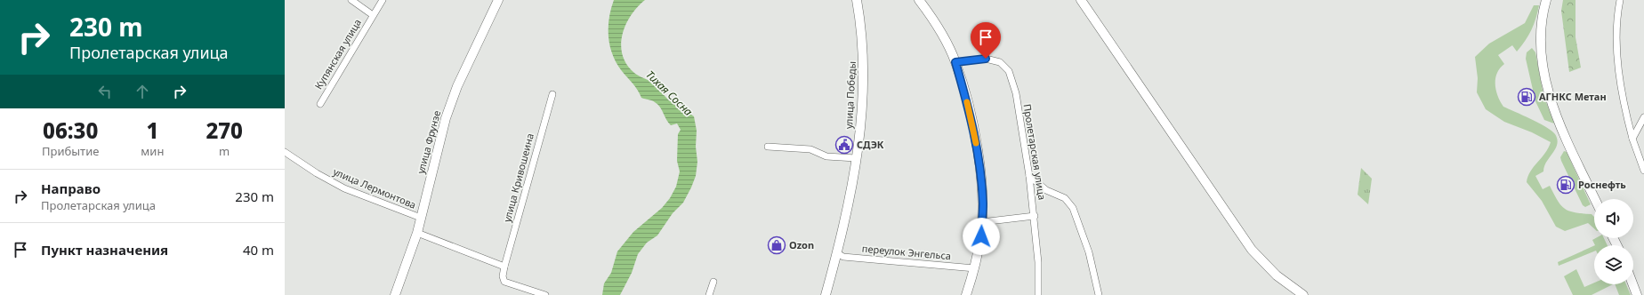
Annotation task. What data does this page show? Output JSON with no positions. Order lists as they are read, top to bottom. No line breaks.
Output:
{"streets":{"main road":["улица Победы","улица Фрунзе"],"street":["Купянская улица","Пролетарская улица","улица Кривошеина","улица Лермонтова","переулок Энгельса"]},"crossings":[["улица Победы","переулок Энгельса"],["улица Фрунзе","улица Лермонтова"]],"water":["Тихая Сосна"],"places":{"fuel station":["АГНКС Метан","Роснефть"],"public building":["СДЭК"],"shop":["Ozon"]},"page":{"turn":["230 m","Пролетарская улица"],"eta":["06:30","Прибытие","1","мин","270","m"],"list":[{"name":"Направо","note":"Пролетарская улица","value":"230 m"},{"name":"Пункт назначения","value":"40 m"}]}}
